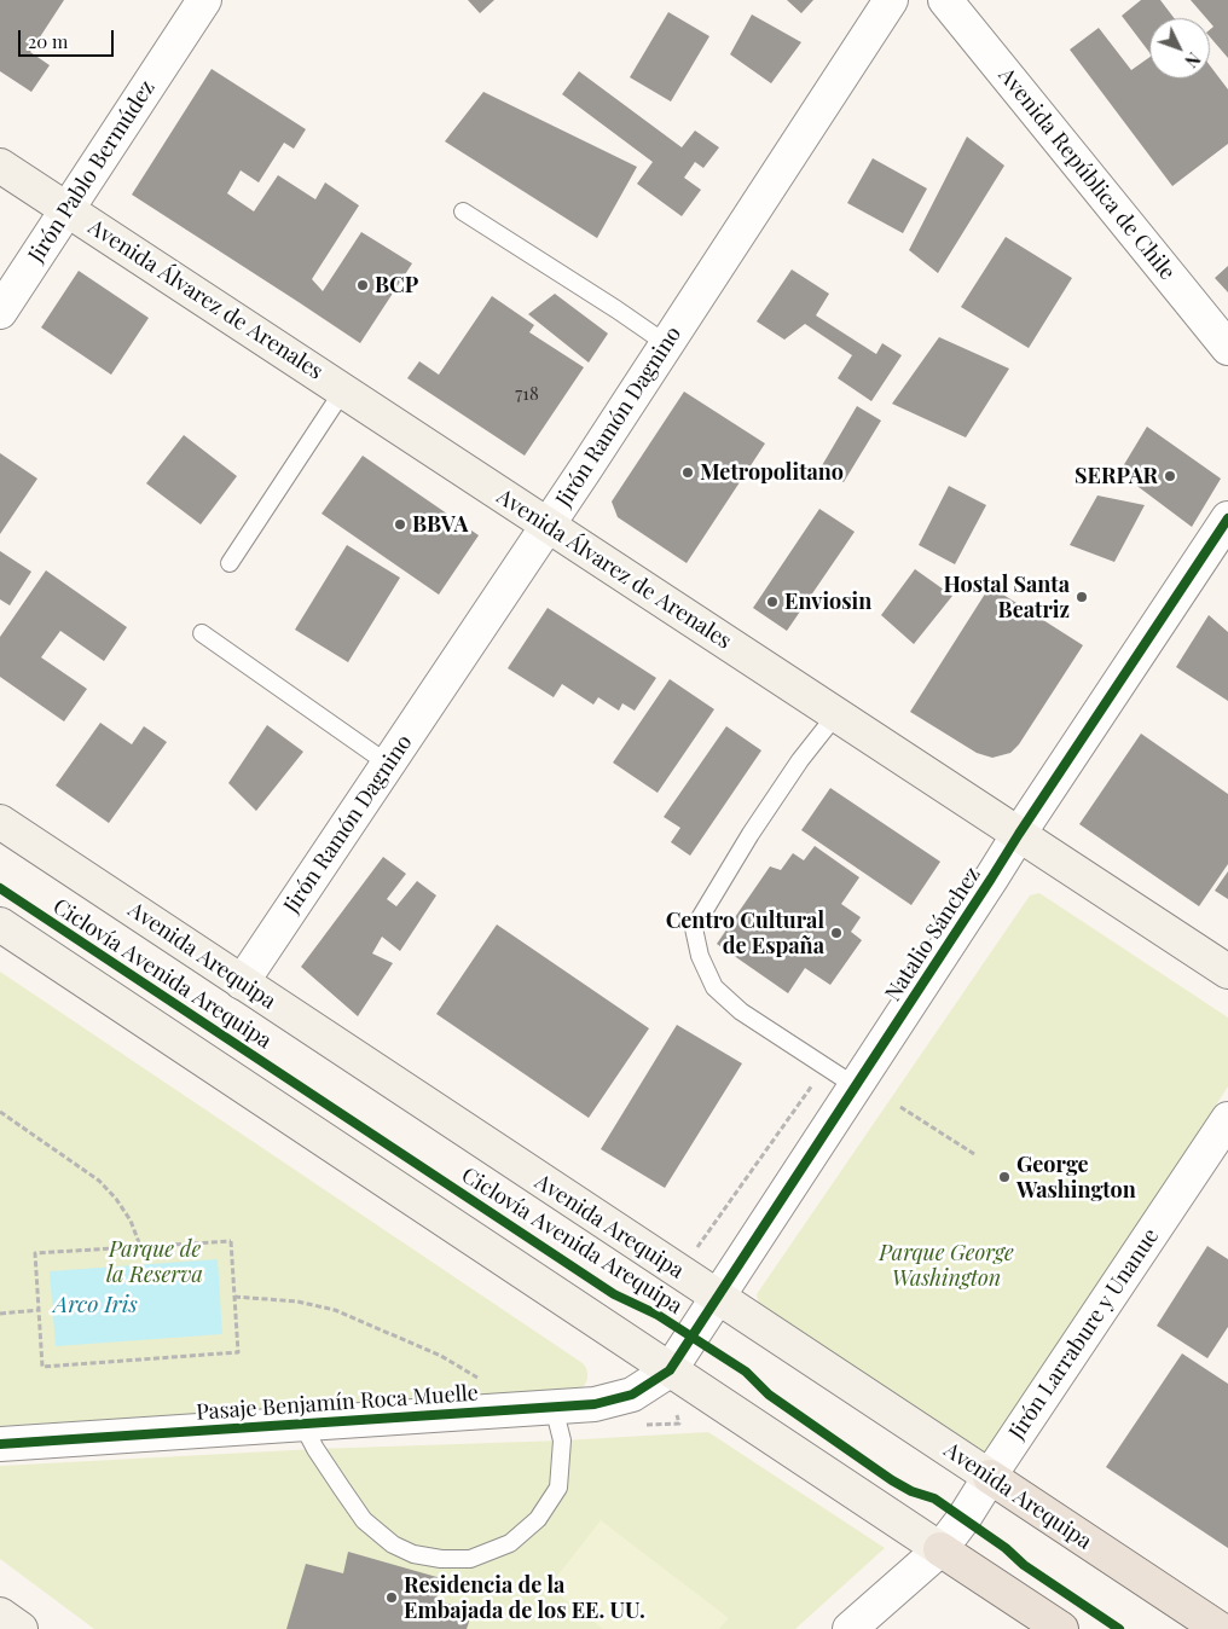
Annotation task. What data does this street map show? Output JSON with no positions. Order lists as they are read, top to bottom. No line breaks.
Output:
{"streets":{"main road":["Avenida Álvarez de Arenales","Avenida Arequipa"],"street":["Jirón Pablo Bermúdez","Avenida República de Chile","Jirón Ramón Dagnino","Natalio Sánchez","Jirón Larrabure y Unanue","Pasaje Benjamín Roca Muelle"],"cycle path":["Ciclovía Avenida Arequipa"]},"crossings":[["Jirón Pablo Bermúdez","Avenida Álvarez de Arenales"],["Avenida Álvarez de Arenales","Jirón Ramón Dagnino"],["Avenida Álvarez de Arenales","Natalio Sánchez"],["Jirón Ramón Dagnino","Avenida Arequipa"],["Natalio Sánchez","Avenida Arequipa"],["Natalio Sánchez","Pasaje Benjamín Roca Muelle"],["Avenida Arequipa","Jirón Larrabure y Unanue"]],"water":["Arco Iris"],"parks":["Parque de la Reserva","Parque George Washington"],"places":["BCP","Metropolitano","SERPAR","BBVA","Hostal Santa Beatriz","Enviosin","Centro Cultural de España","George Washington","Residencia de la Embajada de los EE. UU."],"house_numbers":["718"],"scale_bar":"20 m","north":"bottom right"}
